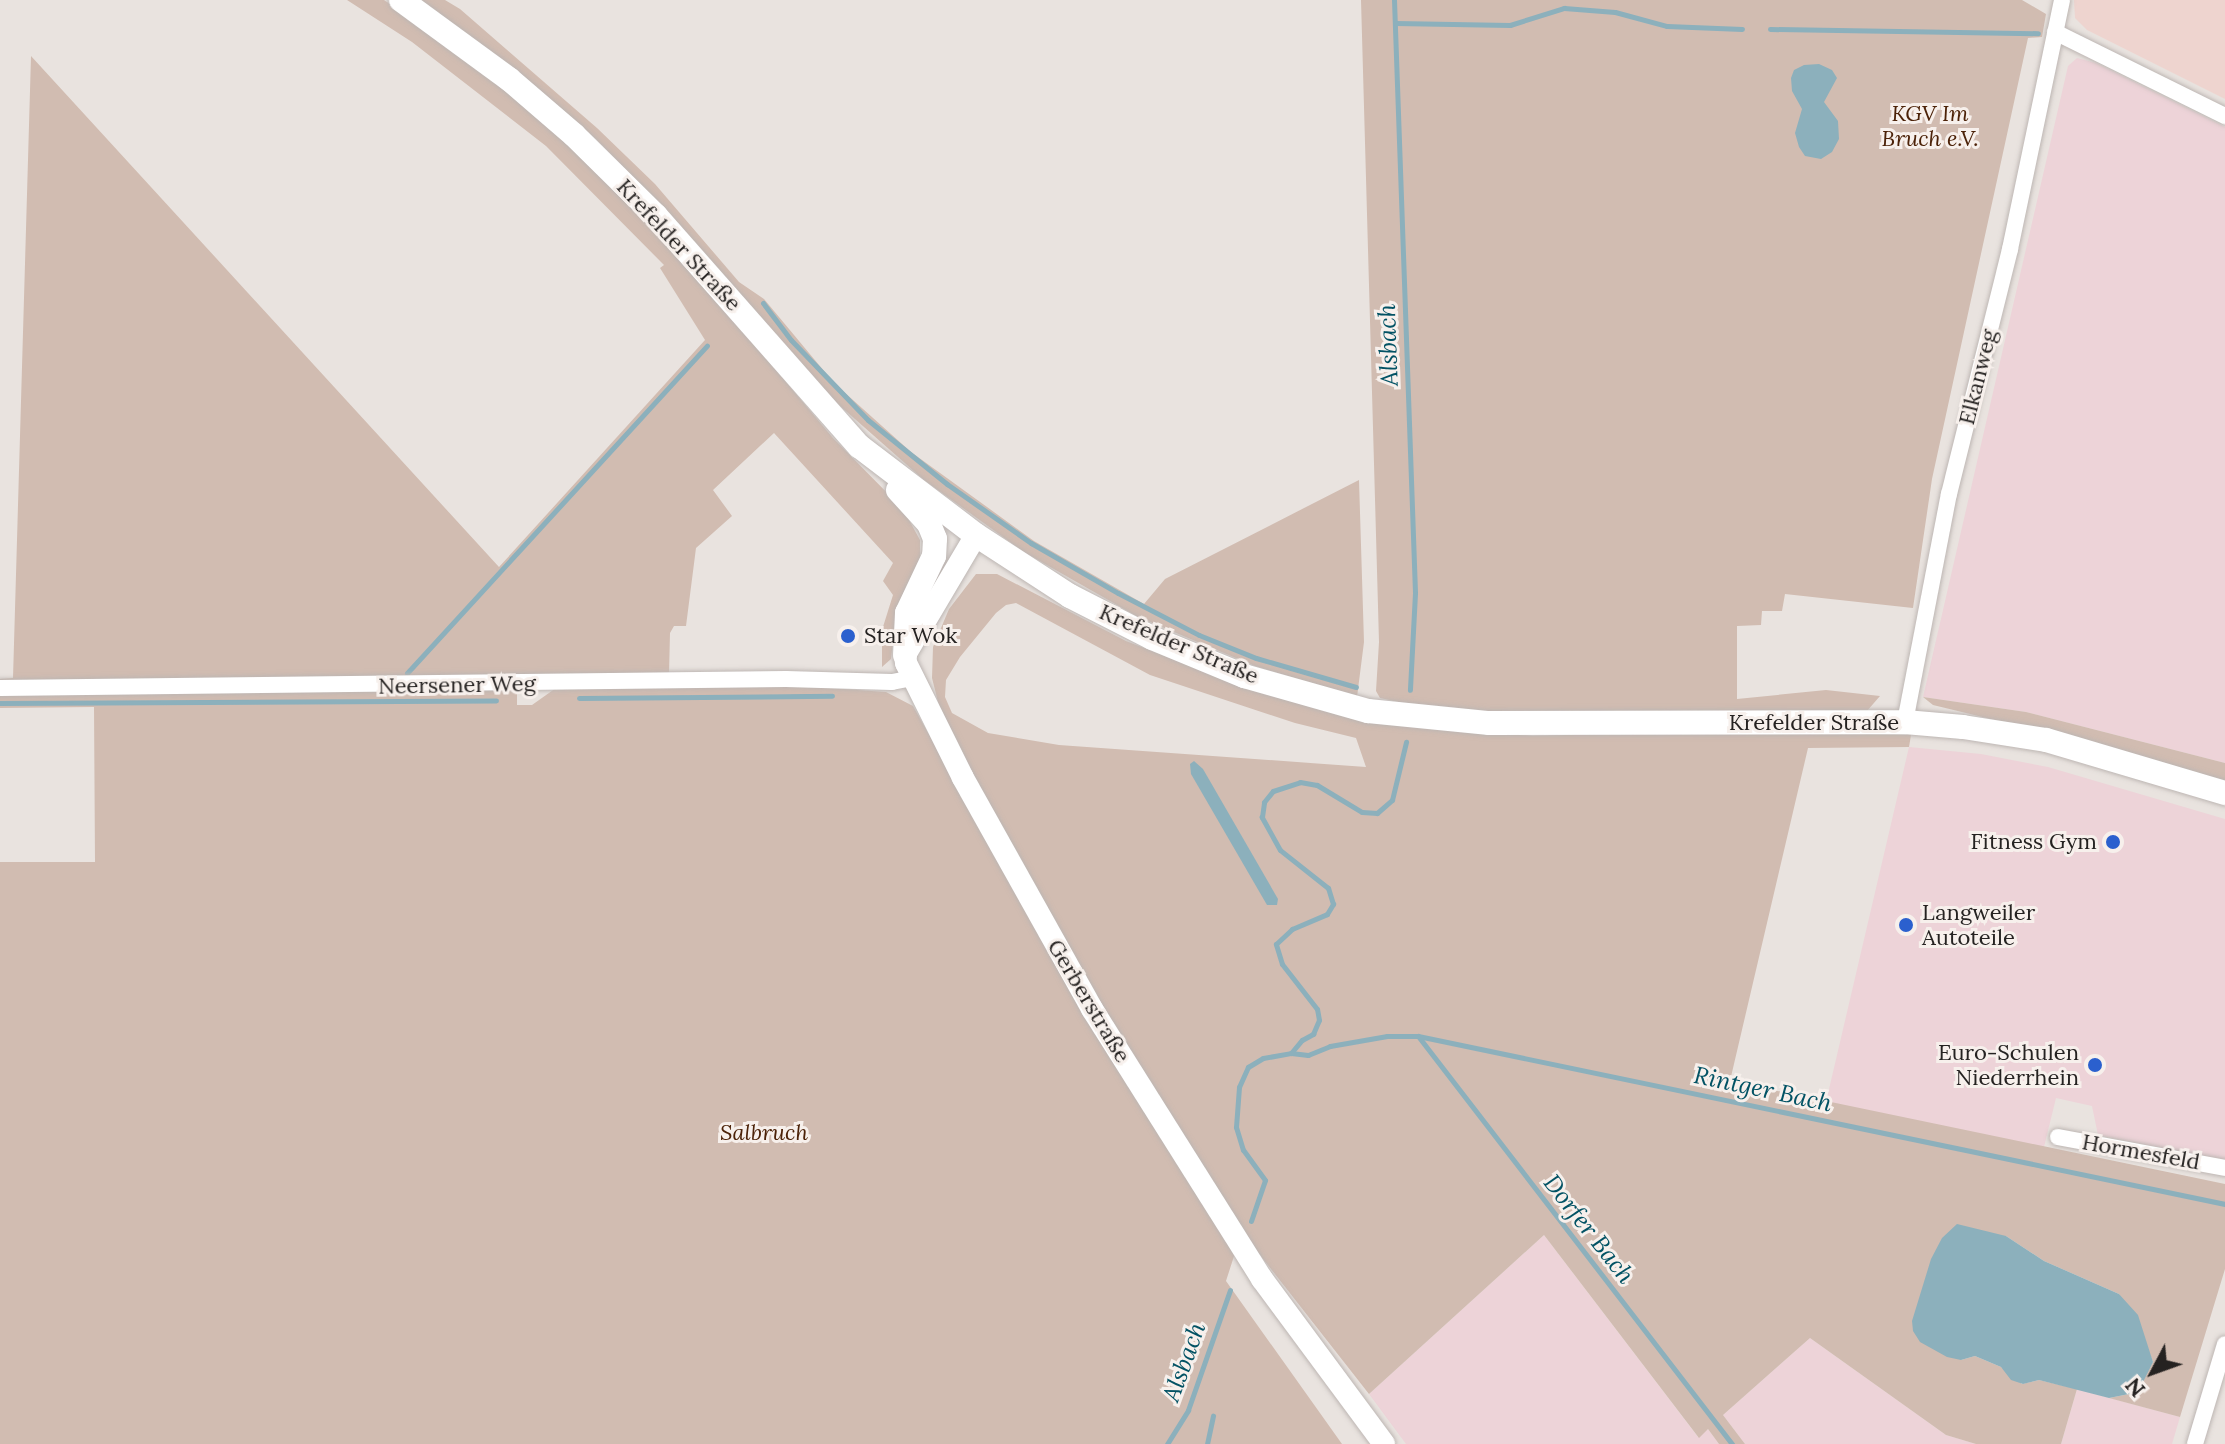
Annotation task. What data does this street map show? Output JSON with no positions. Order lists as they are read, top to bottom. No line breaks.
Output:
{"streets":{"main road":["Krefelder Straße"],"street":["Elkanweg","Neersener Weg","Gerberstraße","Hormesfeld"]},"crossings":[["Krefelder Straße","Elkanweg"],["Neersener Weg","Gerberstraße"]],"water":["Alsbach","Rintger Bach","Dorfer Bach"],"parks":["KGV Im Bruch e.V.","Salbruch"],"places":["Star Wok","Fitness Gym","Langweiler Autoteile","Euro-Schulen Niederrhein"],"north":"bottom left"}
